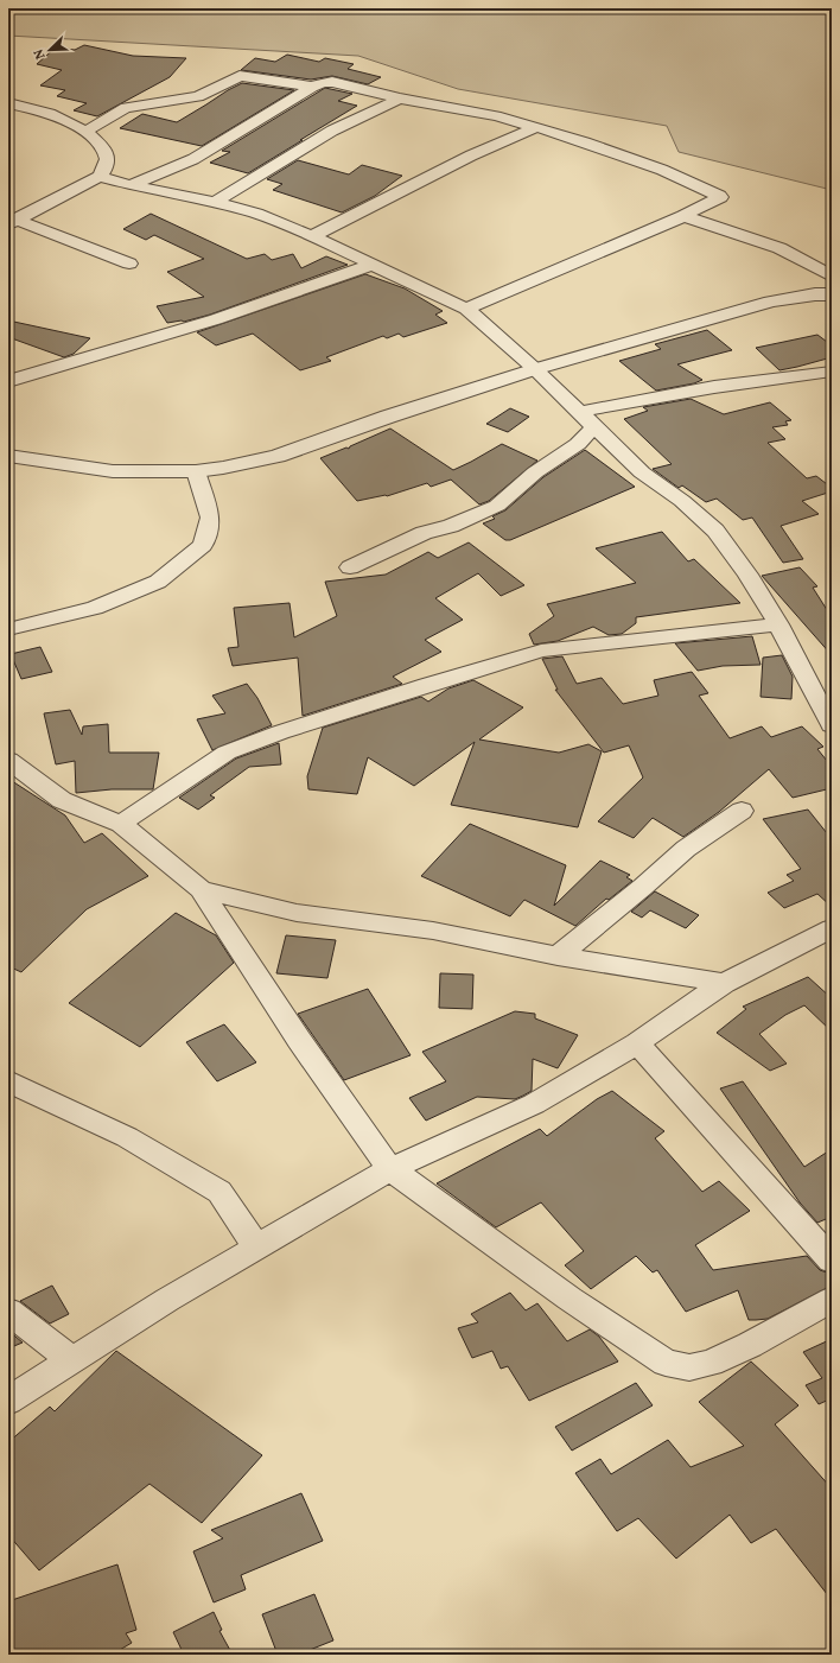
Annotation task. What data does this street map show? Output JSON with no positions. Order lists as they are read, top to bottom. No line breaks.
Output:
{"north":"bottom left"}
